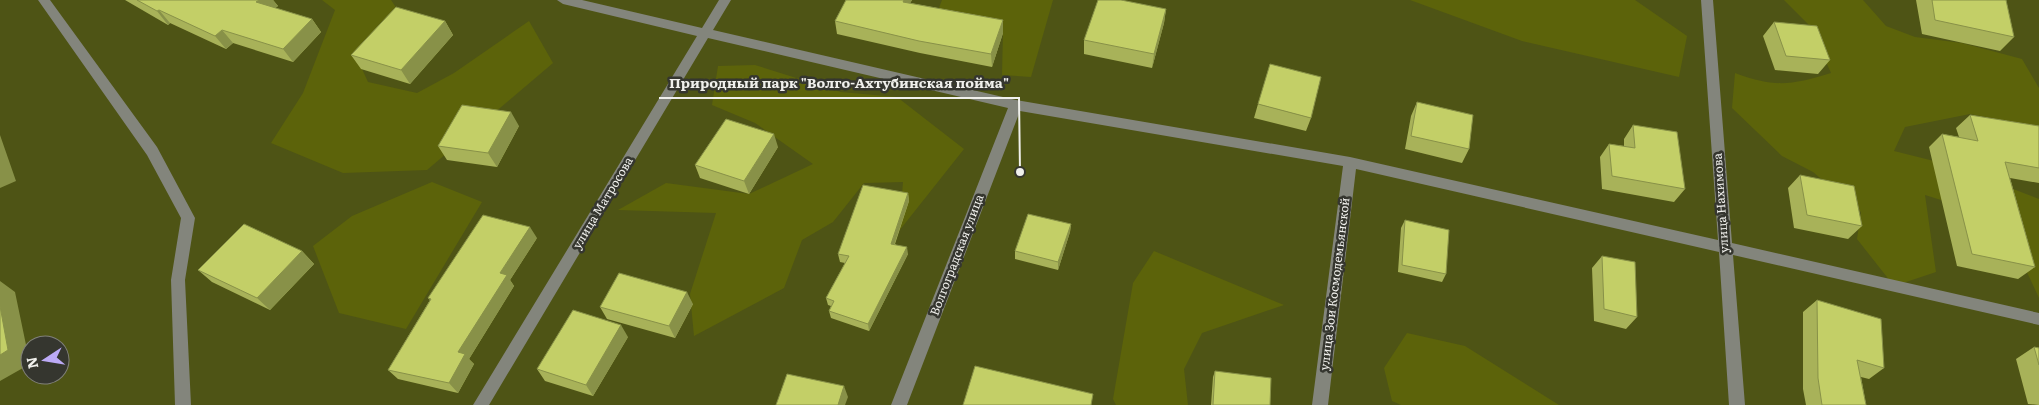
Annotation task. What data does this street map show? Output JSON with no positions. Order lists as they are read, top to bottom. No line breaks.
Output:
{"streets":{"street":["улица Матросова","улица Нахимова","Волгоградская улица","улица Зои Космодемьянской"]},"places":["Природный парк \"Волго-Ахтубинская пойма\""],"north":"left"}
